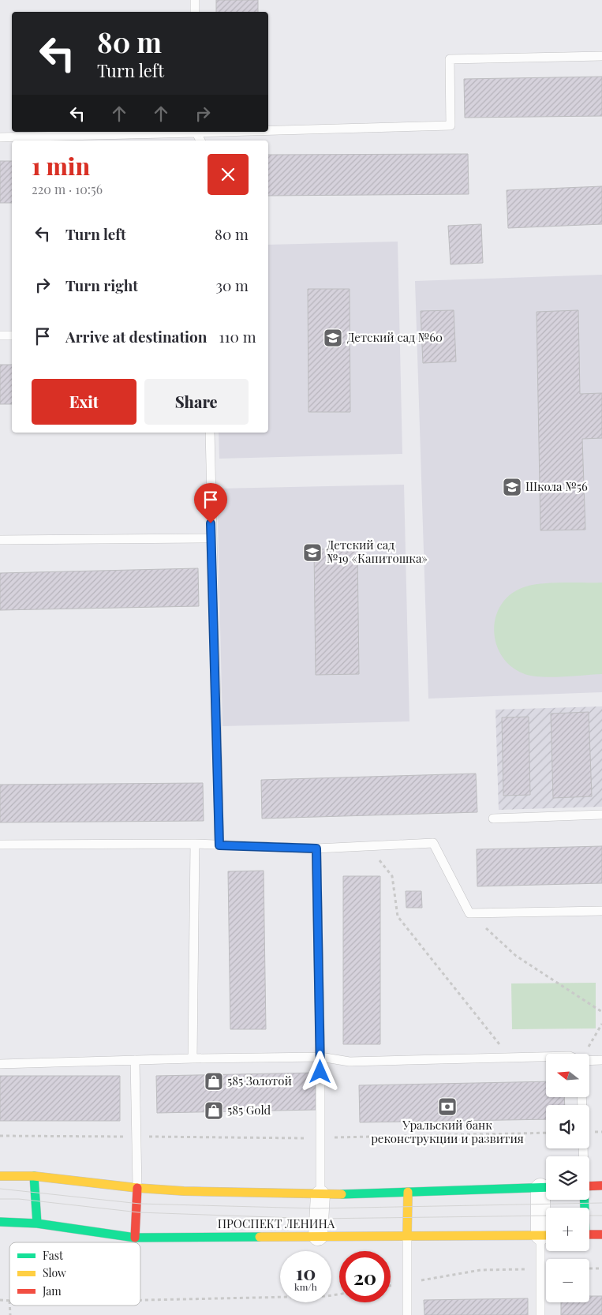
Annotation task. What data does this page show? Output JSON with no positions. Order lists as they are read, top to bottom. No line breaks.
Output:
{"streets":{"main road":["ПРОСПЕКТ ЛЕНИНА"]},"places":{"school or university":["Детский сад №60","Школа №56","Детский сад №19 «Капитошка»"],"shop":["585 Золотой","585 Gold"],"bank":["Уральский банк реконструкции и развития"]},"legend":["Fast","Slow","Jam"],"north":"left","page":{"turn":["80 m","Turn left"],"heading":["1 min","220 m · 10:56"],"list":[{"name":"Turn left","value":"80 m"},{"name":"Turn right","value":"30 m"},{"name":"Arrive at destination","value":"110 m"}],"buttons":["Exit","Share"],"map_buttons":["+","−"],"speed":"10 km/h","limit":"20"}}
